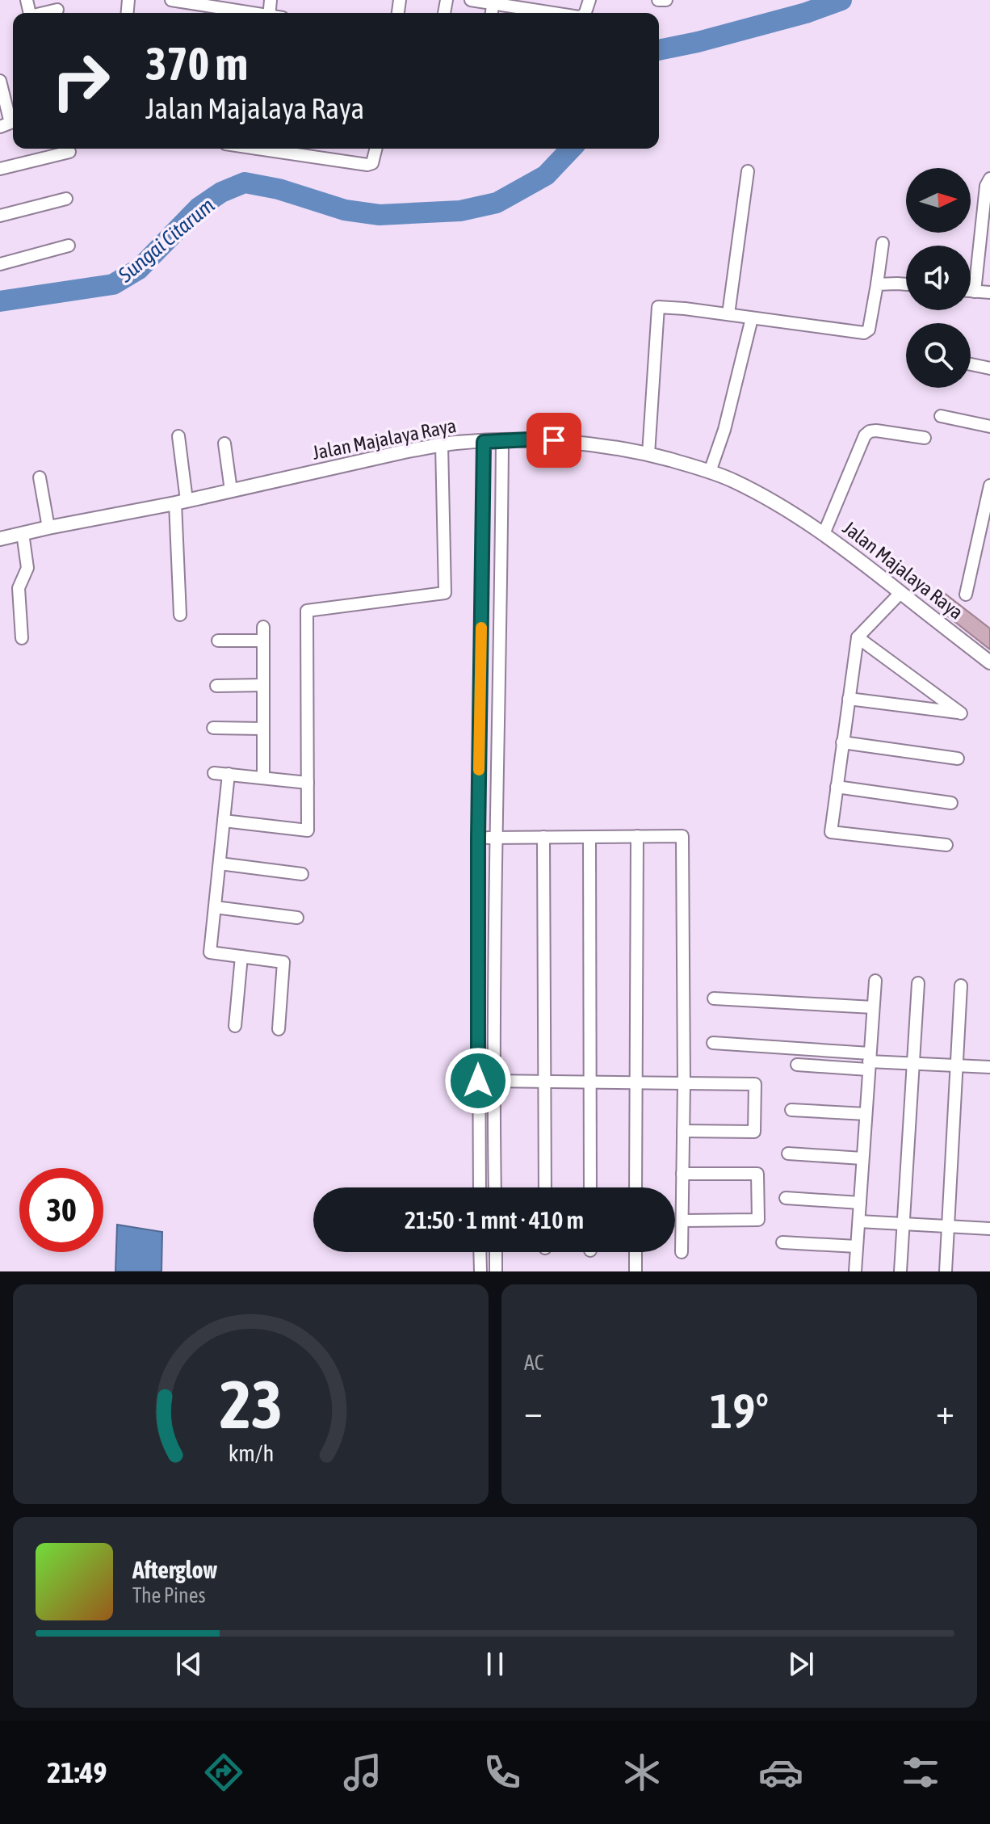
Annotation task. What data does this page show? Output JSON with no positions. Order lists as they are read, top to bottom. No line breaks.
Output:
{"streets":{"street":["Jalan Majalaya Raya"]},"water":["Sungai Citarum"],"north":"right","page":{"turn":["370 m","Jalan Majalaya Raya"],"limit":"30","trip":"21:50 · 1 mnt · 410 m","tile":"AC","heat":["−","19°","+"],"song":["Afterglow","The Pines"],"tabs":"21:49","gauge":["23","km/h"]}}
